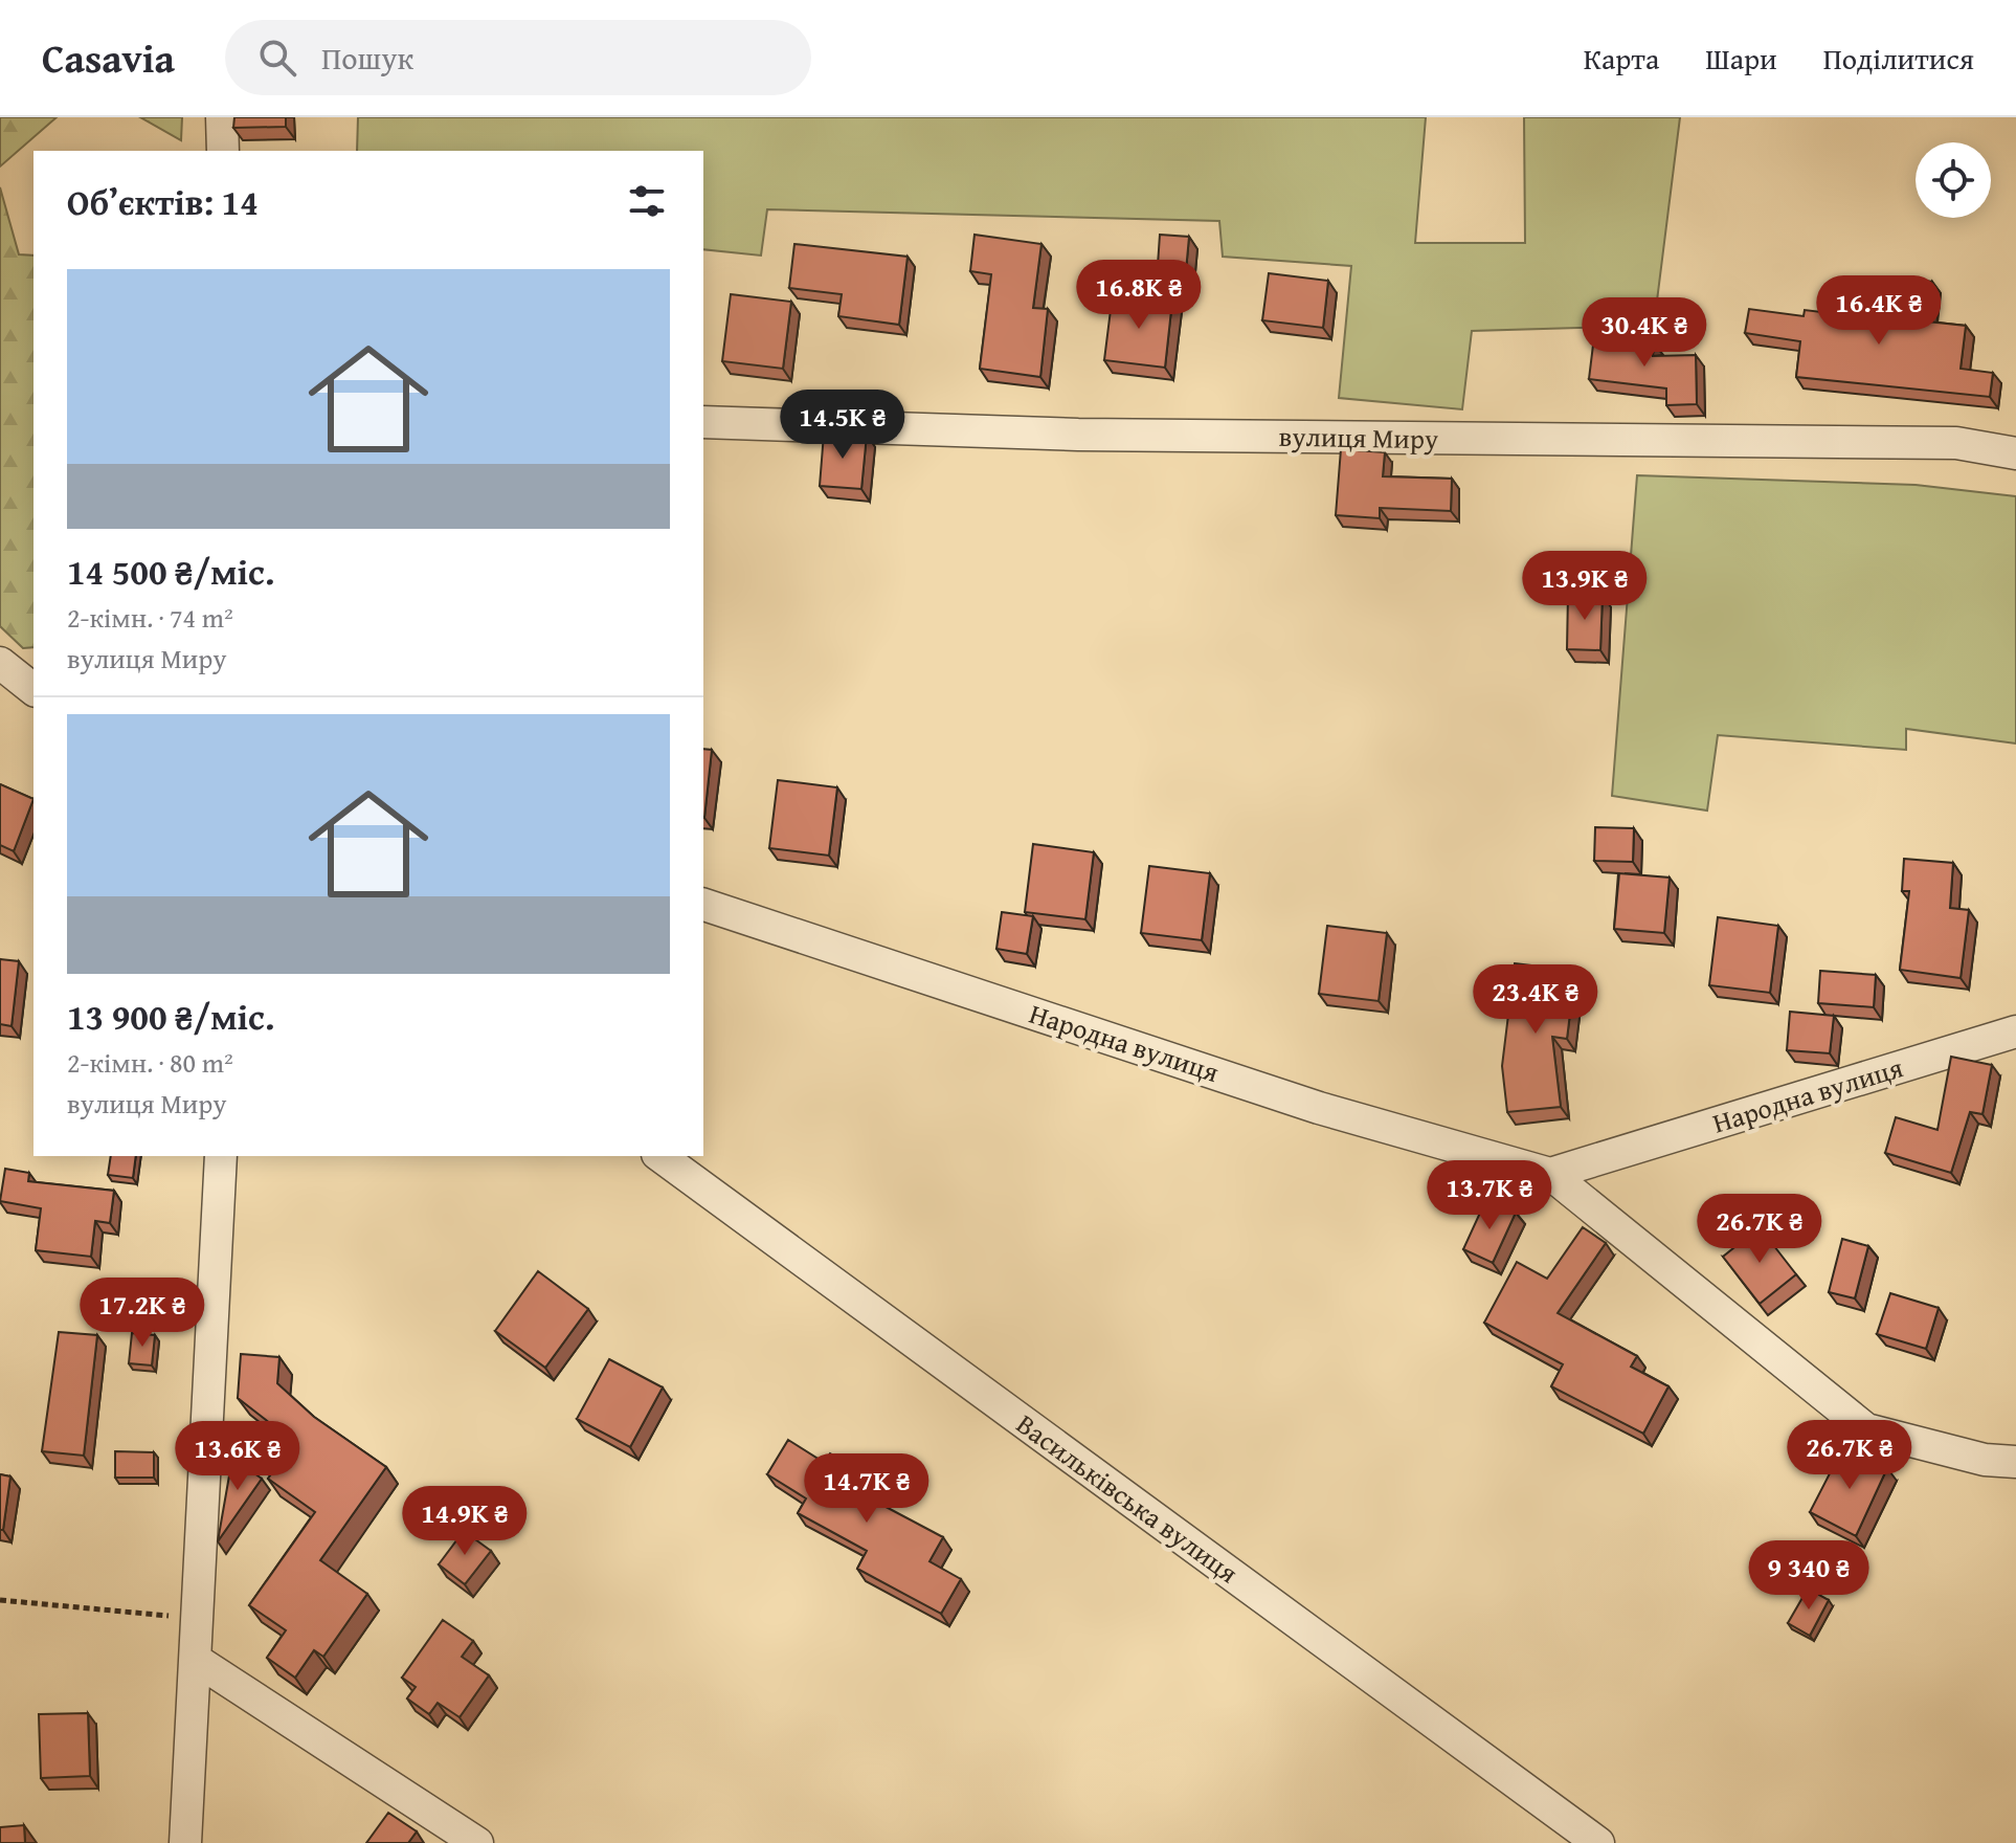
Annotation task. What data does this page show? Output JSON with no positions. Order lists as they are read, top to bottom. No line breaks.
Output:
{"streets":{"street":["вулиця Миру","Народна вулиця","Васильківська вулиця"]},"page":{"header":"Casavia","search":"Пошук","nav":["Карта","Шари","Поділитися"],"heading":"Об’єктів: 14","list":[{"name":"14 500 ₴/міс.","note":"2-кімн. · 74 m² · вулиця Миру"},{"name":"13 900 ₴/міс.","note":"2-кімн. · 80 m² · вулиця Миру"}],"price":["16.8K ₴","16.4K ₴","30.4K ₴","14.5K ₴","13.9K ₴","23.4K ₴","13.7K ₴","26.7K ₴","17.2K ₴","26.7K ₴","13.6K ₴","14.7K ₴","14.9K ₴","9 340 ₴"]}}
